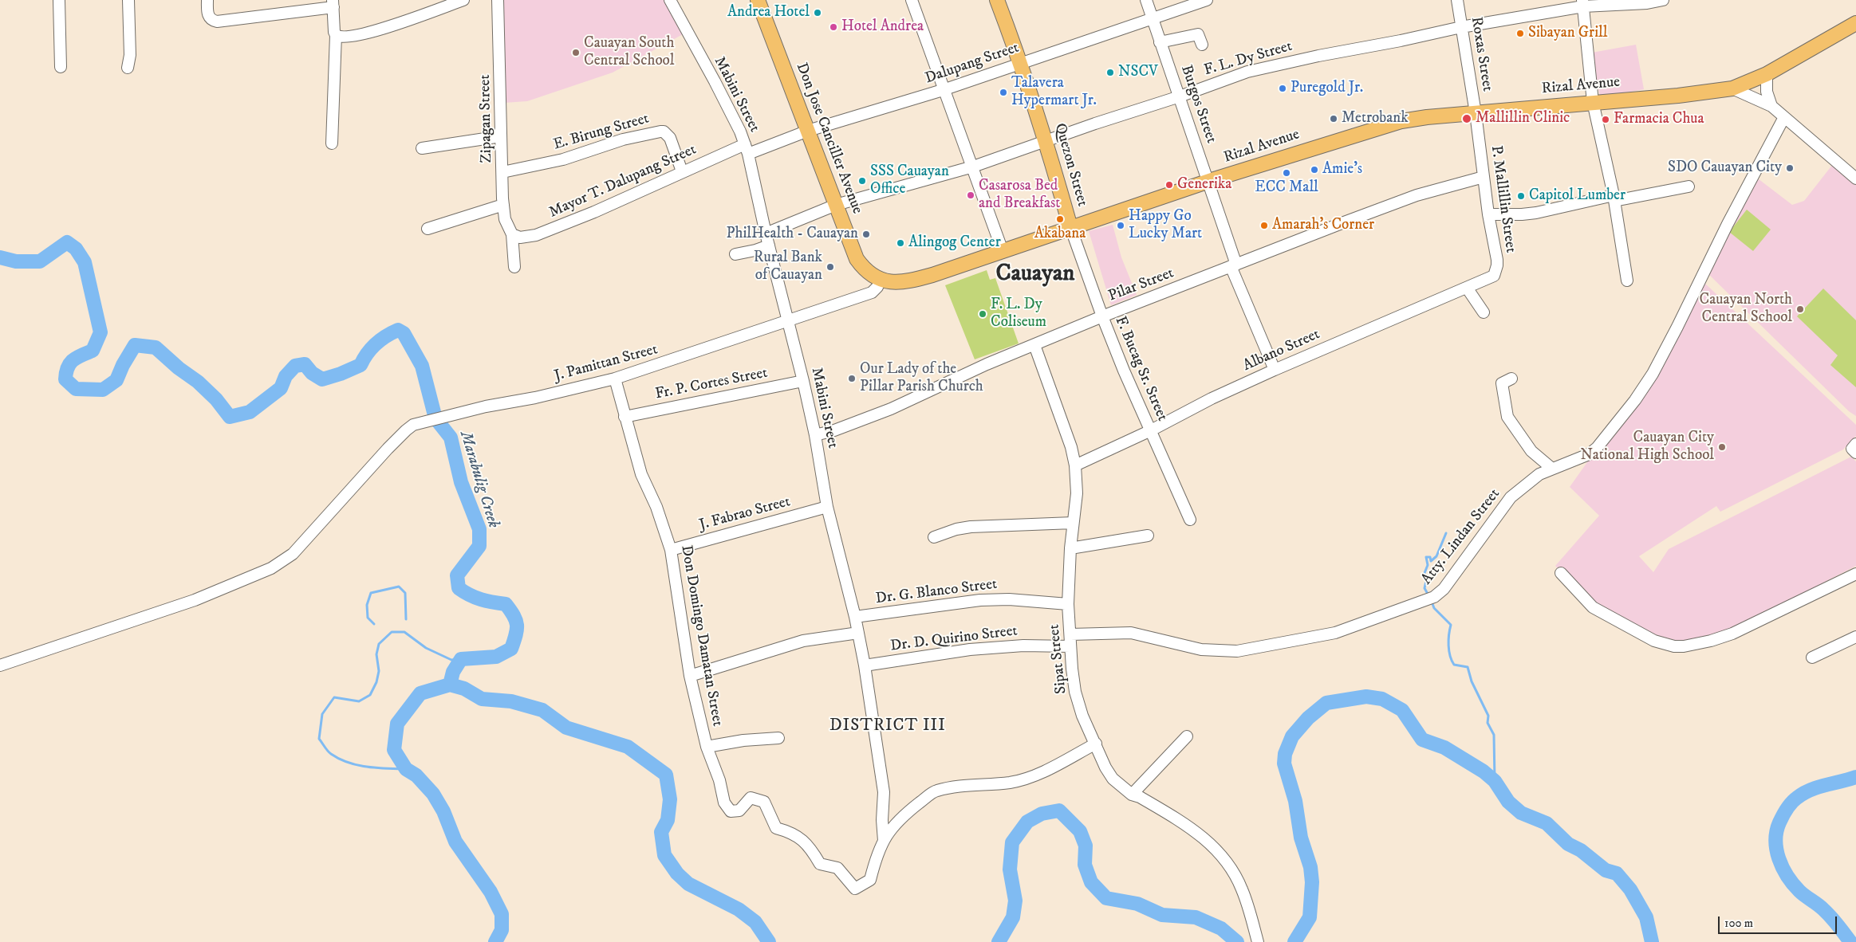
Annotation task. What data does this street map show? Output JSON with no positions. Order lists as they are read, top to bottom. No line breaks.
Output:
{"streets":{"main road":["Rizal Avenue","Don Jose Canciller Avenue","Quezon Street"],"street":["Roxas Street","F. L. Dy Street","Dalupang Street","Mabini Street","Burgos Street","Zipagan Street","E. Birung Street","Mayor T. Dalupang Street","P. Mallillin Street","Pilar Street","Albano Street","J. Pamittan Street","F. Bucag Sr. Street","Fr. P. Cortes Street","J. Fabrao Street","Atty. Lindan Street","Dr. G. Blanco Street","Don Domingo Damatan Street","Dr. D. Quirino Street","Sipat Street"]},"crossings":[["Roxas Street","F. L. Dy Street"],["Roxas Street","Rizal Avenue"],["Roxas Street","P. Mallillin Street"],["F. L. Dy Street","Mabini Street"],["F. L. Dy Street","Burgos Street"],["F. L. Dy Street","Don Jose Canciller Avenue"],["F. L. Dy Street","Quezon Street"],["Dalupang Street","Mabini Street"],["Dalupang Street","Burgos Street"],["Dalupang Street","Don Jose Canciller Avenue"],["Dalupang Street","Quezon Street"],["Dalupang Street","Mayor T. Dalupang Street"],["Rizal Avenue","Burgos Street"],["Rizal Avenue","Don Jose Canciller Avenue"],["Rizal Avenue","Quezon Street"],["Rizal Avenue","P. Mallillin Street"],["Rizal Avenue","F. Bucag Sr. Street"],["Mabini Street","Mayor T. Dalupang Street"],["Mabini Street","Pilar Street"],["Mabini Street","J. Pamittan Street"],["Mabini Street","Fr. P. Cortes Street"],["Mabini Street","J. Fabrao Street"],["Mabini Street","Dr. G. Blanco Street"],["Mabini Street","Don Domingo Damatan Street"],["Mabini Street","Dr. D. Quirino Street"],["Burgos Street","Pilar Street"],["Burgos Street","Albano Street"],["Zipagan Street","E. Birung Street"],["Zipagan Street","Mayor T. Dalupang Street"],["E. Birung Street","Mayor T. Dalupang Street"],["Quezon Street","F. Bucag Sr. Street"],["P. Mallillin Street","Pilar Street"],["P. Mallillin Street","Albano Street"],["Pilar Street","F. Bucag Sr. Street"],["Pilar Street","Sipat Street"],["Albano Street","F. Bucag Sr. Street"],["Albano Street","Sipat Street"],["J. Pamittan Street","Don Domingo Damatan Street"],["Fr. P. Cortes Street","Don Domingo Damatan Street"],["J. Fabrao Street","Don Domingo Damatan Street"],["Atty. Lindan Street","Sipat Street"],["Dr. G. Blanco Street","Sipat Street"],["Don Domingo Damatan Street","Sipat Street"],["Dr. D. Quirino Street","Sipat Street"]],"districts":["Cauayan","DISTRICT III"],"water":["Marabulig Creek"],"places":["Andrea Hotel","Hotel Andrea","Sibayan Grill","Cauayan South Central School","NSCV","Puregold Jr.","Talavera Hypermart Jr.","Metrobank","Mallillin Clinic","Farmacia Chua","SDO Cauayan City","Amie's","ECC Mall","SSS Cauayan Office","Generika","Casarosa Bed and Breakfast","Capitol Lumber","Akabana","Happy Go Lucky Mart","Amarah's Corner","PhilHealth - Cauayan","Alingog Center","Rural Bank of Cauayan","Cauayan North Central School","F. L. Dy Coliseum","Our Lady of the Pillar Parish Church","Cauayan City National High School"],"scale_bar":"100 m"}
